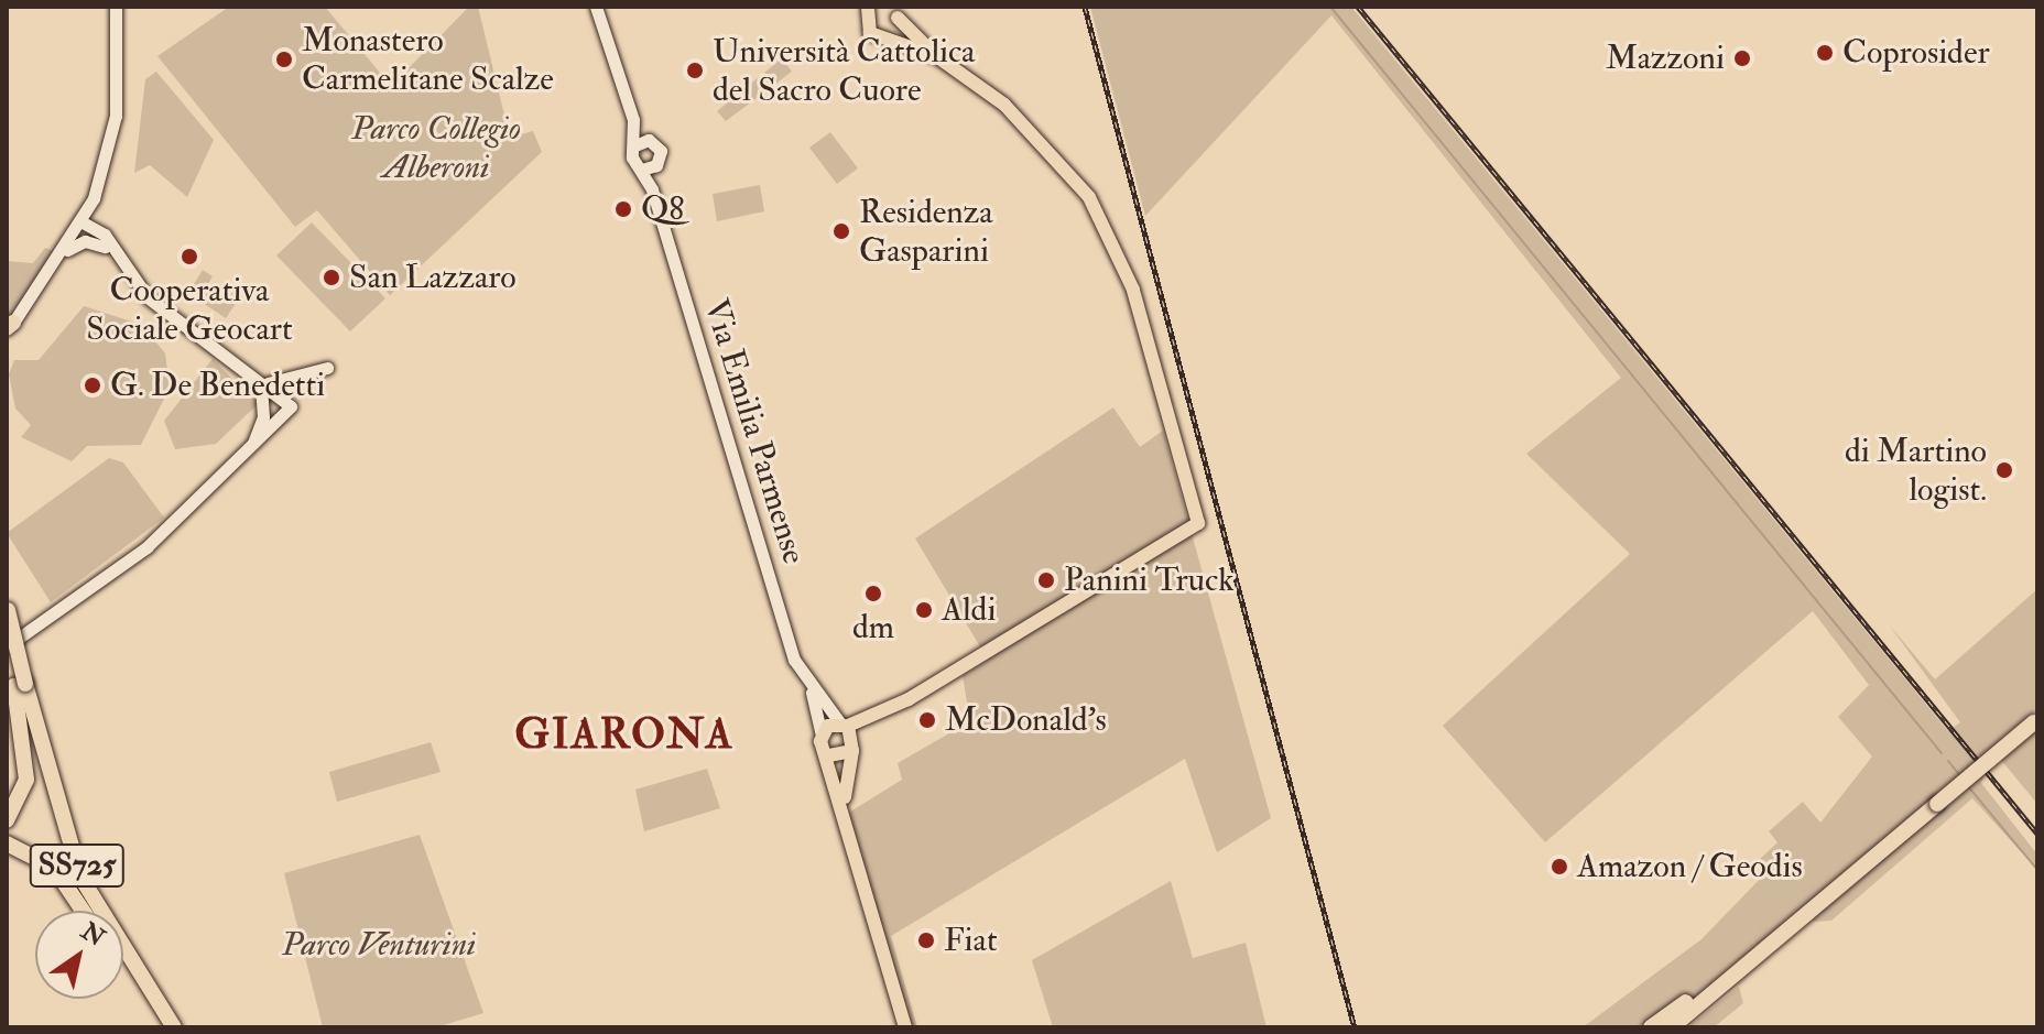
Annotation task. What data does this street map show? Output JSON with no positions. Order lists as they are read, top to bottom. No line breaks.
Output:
{"streets":{"highway":["SS725"],"street":["Via Emilia Parmense"]},"districts":["GIARONA"],"parks":["Parco Collegio Alberoni","Parco Venturini"],"places":["Coprosider","Mazzoni","Monastero Carmelitane Scalze","Università Cattolica del Sacro Cuore","Q8","Residenza Gasparini","Cooperativa Sociale Geocart","San Lazzaro","G. De Benedetti","di Martino logist.","Panini Truck","dm","Aldi","McDonald's","Amazon / Geodis","Fiat"],"north":"top right"}
